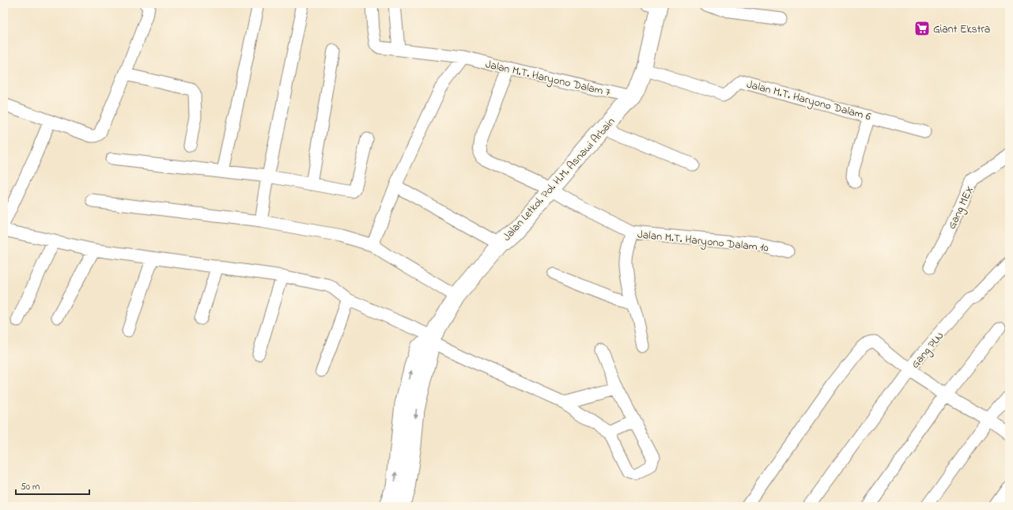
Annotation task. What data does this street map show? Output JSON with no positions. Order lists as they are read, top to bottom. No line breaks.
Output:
{"streets":{"street":["Jalan M.T. Haryono Dalam 7","Jalan M.T. Haryono Dalam 6","Jalan Letkol. Pol. H.M. Asnawi Arbain","Gang MEX","Jalan M.T. Haryono Dalam 10","Gang PLN"]},"crossings":[["Jalan M.T. Haryono Dalam 7","Jalan Letkol. Pol. H.M. Asnawi Arbain"],["Jalan M.T. Haryono Dalam 7","Jalan M.T. Haryono Dalam 10"],["Jalan M.T. Haryono Dalam 6","Jalan Letkol. Pol. H.M. Asnawi Arbain"],["Jalan Letkol. Pol. H.M. Asnawi Arbain","Jalan M.T. Haryono Dalam 10"]],"places":{"supermarket":["Giant Ekstra"]},"scale_bar":"50 m"}
